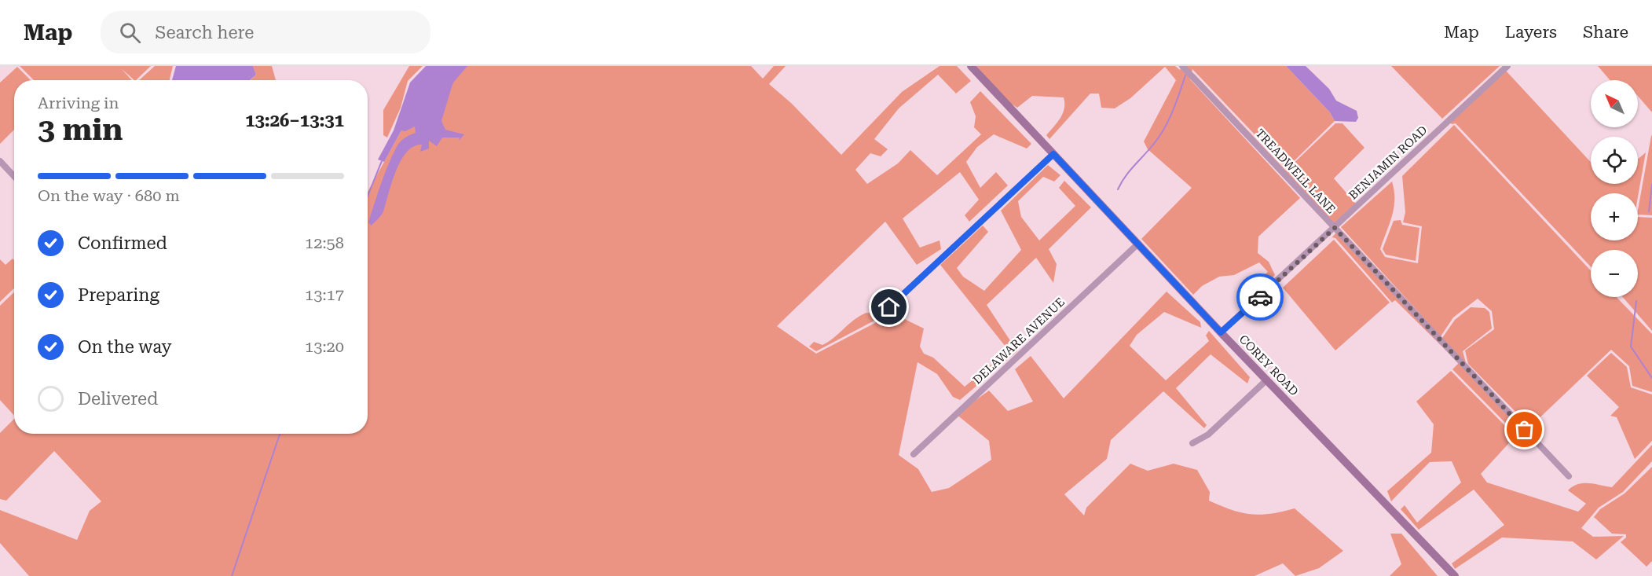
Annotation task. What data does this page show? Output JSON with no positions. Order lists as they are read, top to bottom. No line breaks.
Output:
{"streets":{"street":["BENJAMIN ROAD","TREADWELL LANE","DELAWARE AVENUE","COREY ROAD"]},"crossings":[["BENJAMIN ROAD","TREADWELL LANE"],["BENJAMIN ROAD","COREY ROAD"],["DELAWARE AVENUE","COREY ROAD"]],"north":"top left","page":{"header":"Map","search":"Search here","nav":["Map","Layers","Share"],"map_buttons":["+","−"],"heading":["3 min","Arriving in","13:26–13:31"],"bar":"On the way · 680 m","list":[["Confirmed","12:58"],["Preparing","13:17"],["On the way","13:20"],"Delivered"]}}
